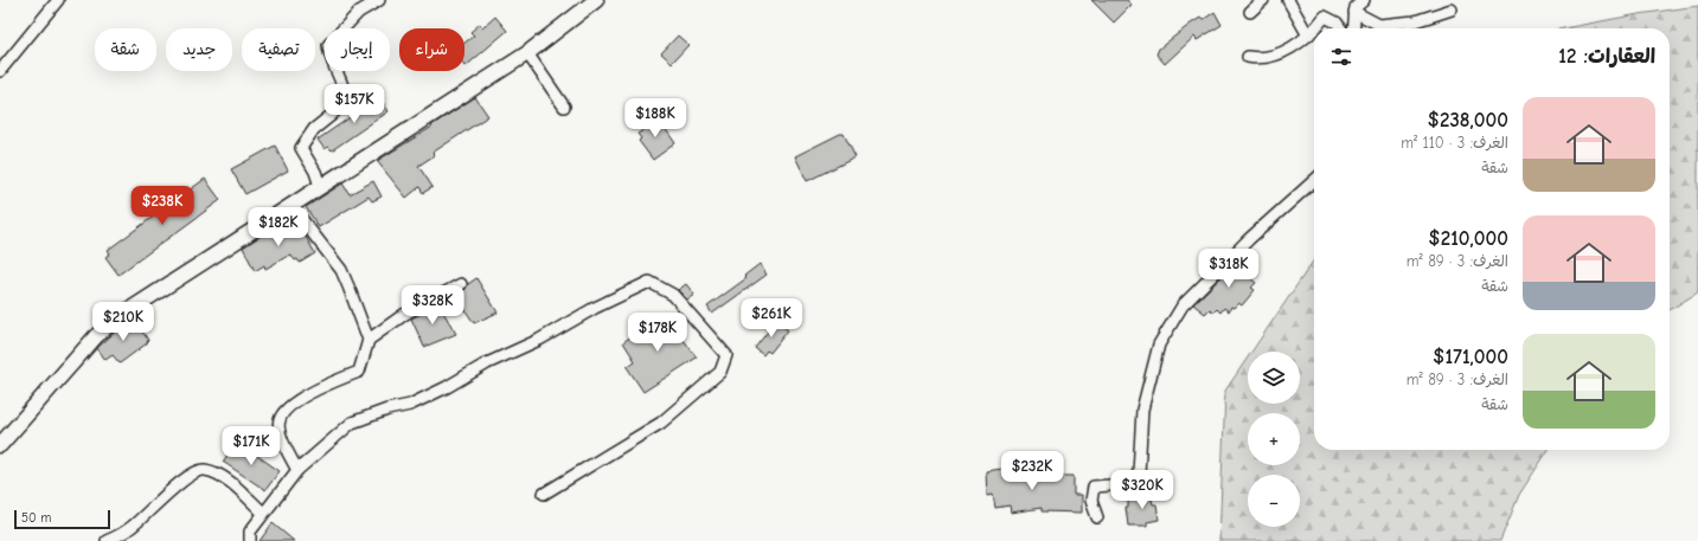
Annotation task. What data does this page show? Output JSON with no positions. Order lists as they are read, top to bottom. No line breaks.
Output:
{"scale_bar":"50 m","page":{"chip":["شراء","إيجار","تصفية","جديد","شقة"],"heading":"العقارات: 12","price":["$157K","$188K","$238K","$182K","$318K","$328K","$261K","$210K","$178K","$171K","$232K","$320K"],"list":[{"name":"$238,000","note":"الغرف: 3 · 110 m² · شقة"},{"name":"$210,000","note":"الغرف: 3 · 89 m² · شقة"},{"name":"$171,000","note":"الغرف: 3 · 89 m² · شقة"}],"map_buttons":["+","−"],"scale":"50 m"}}
